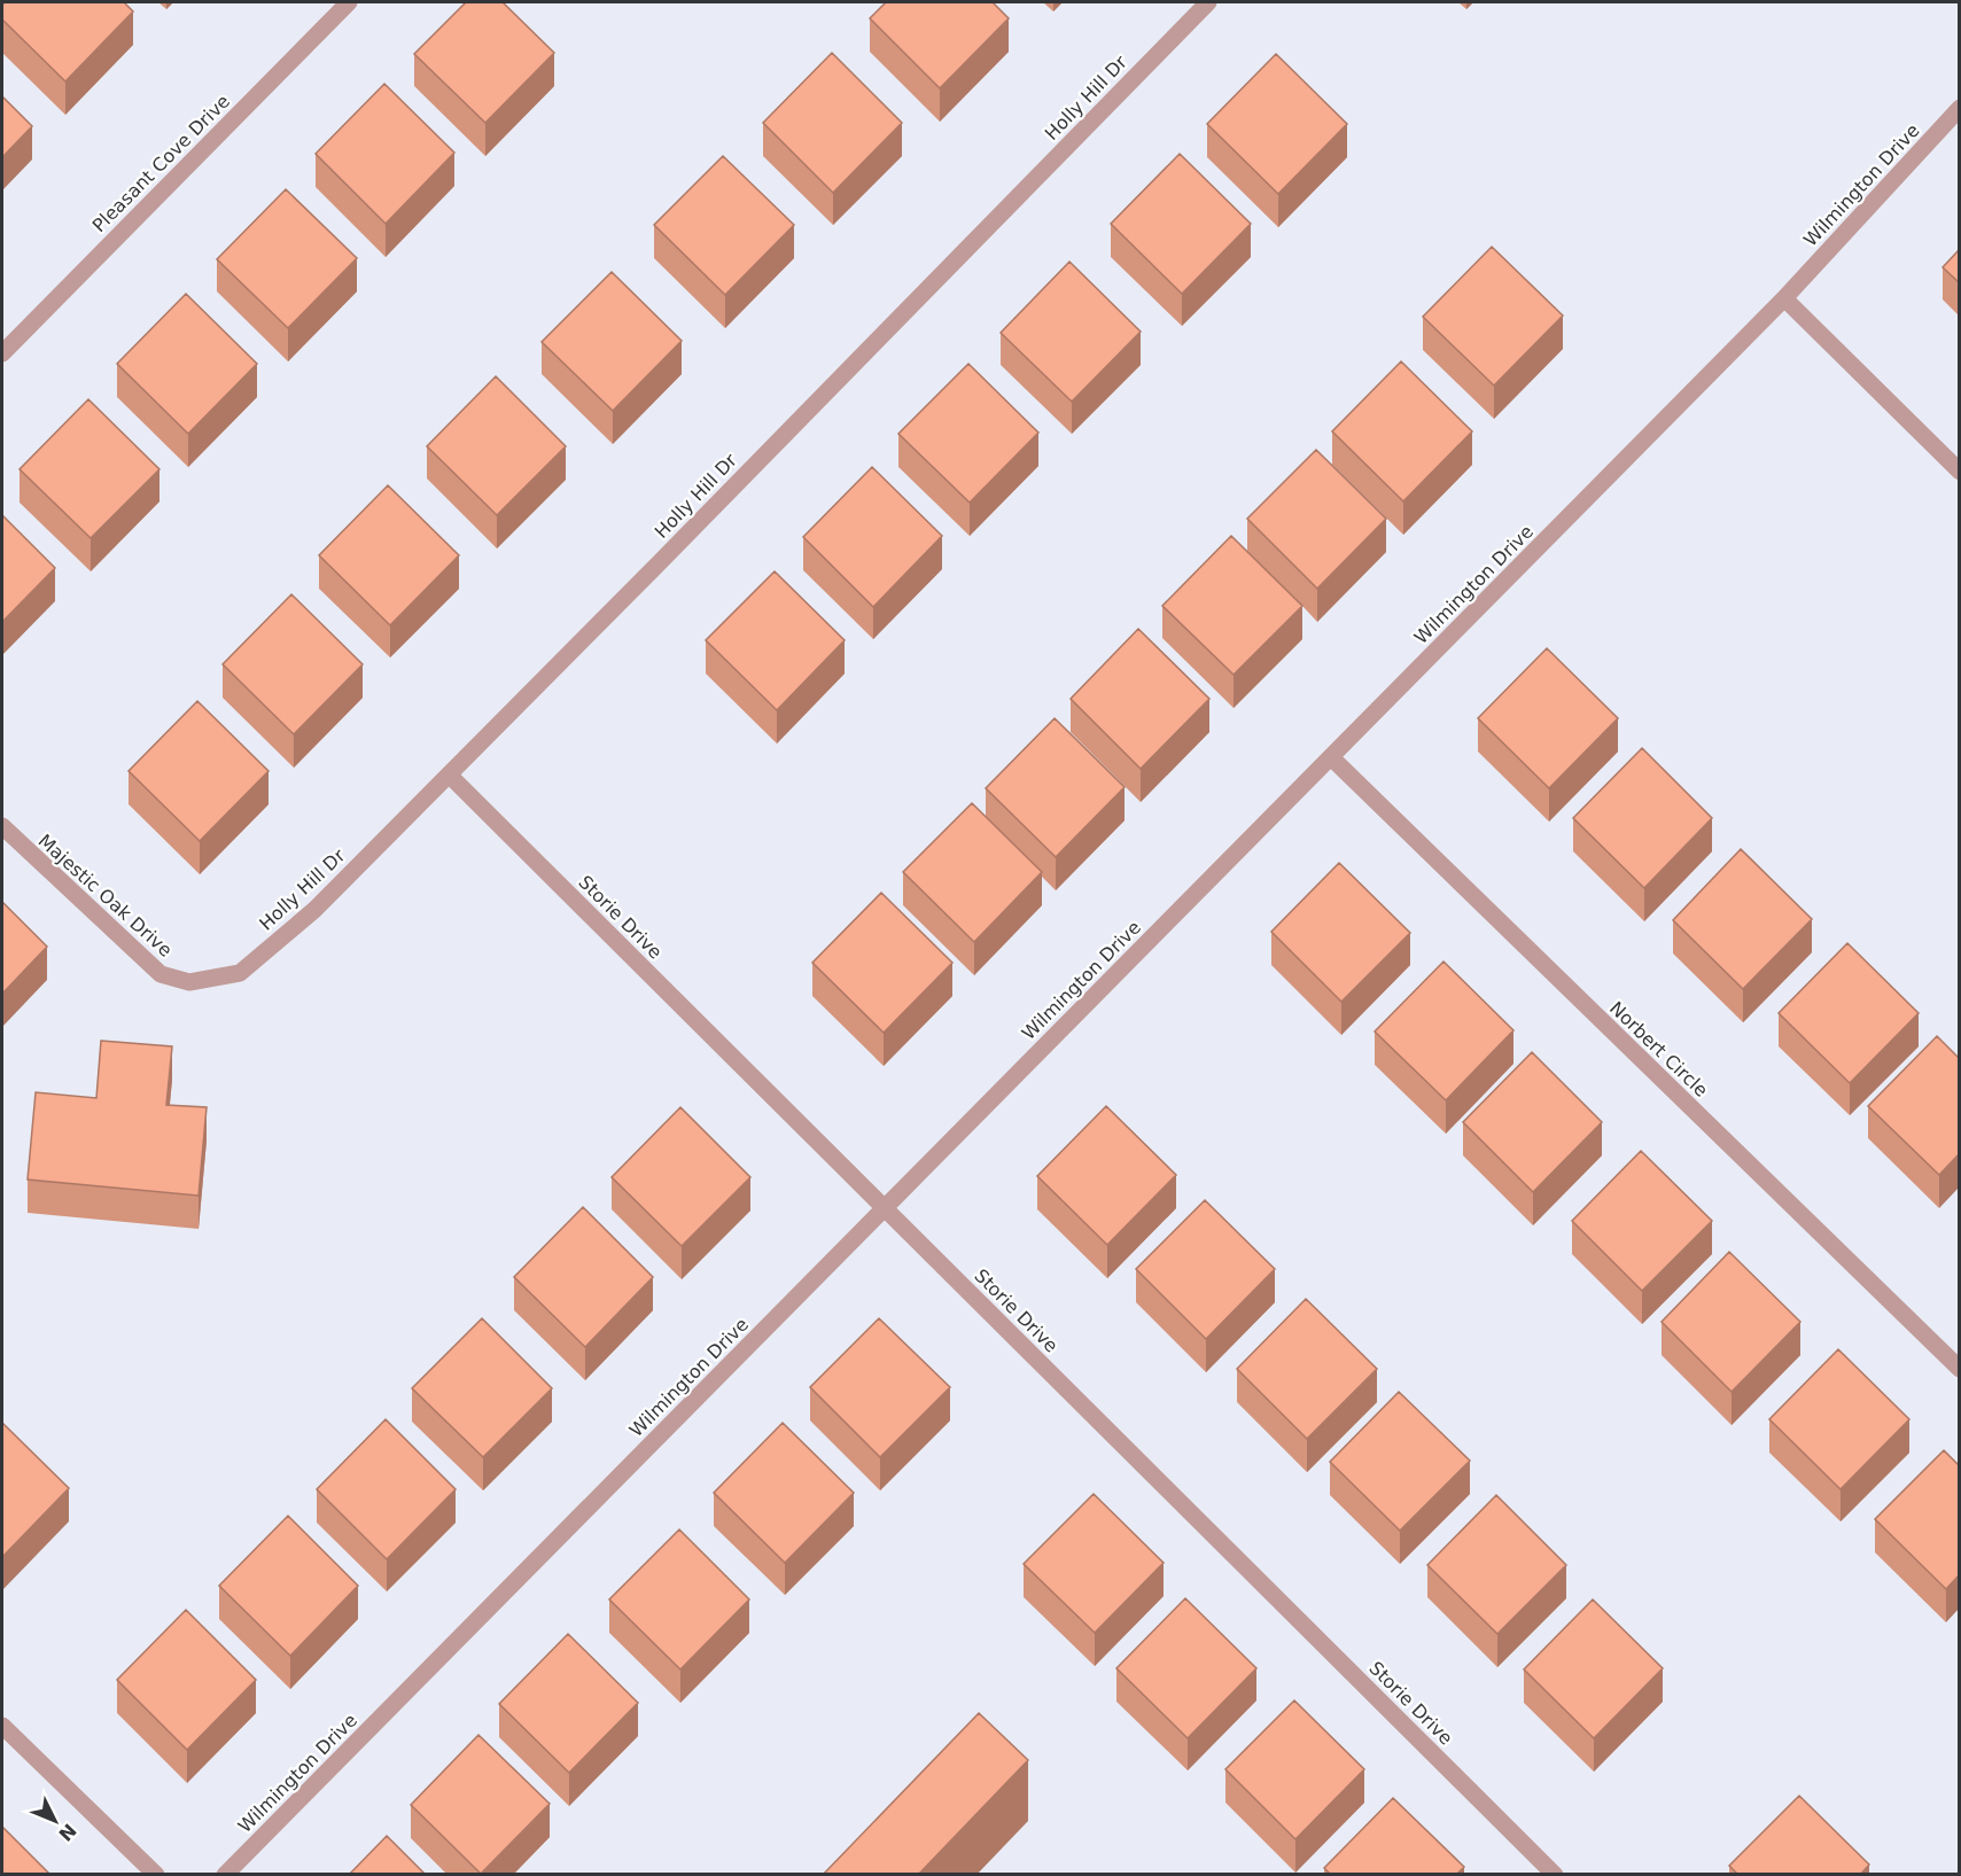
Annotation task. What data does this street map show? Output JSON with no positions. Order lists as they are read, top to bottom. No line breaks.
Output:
{"streets":{"street":["Holly Hill Dr","Pleasant Cove Drive","Wilmington Drive","Majestic Oak Drive","Storie Drive","Norbert Circle"]},"crossings":[["Holly Hill Dr","Majestic Oak Drive"],["Holly Hill Dr","Storie Drive"],["Wilmington Drive","Storie Drive"],["Wilmington Drive","Norbert Circle"]],"north":"bottom right"}
